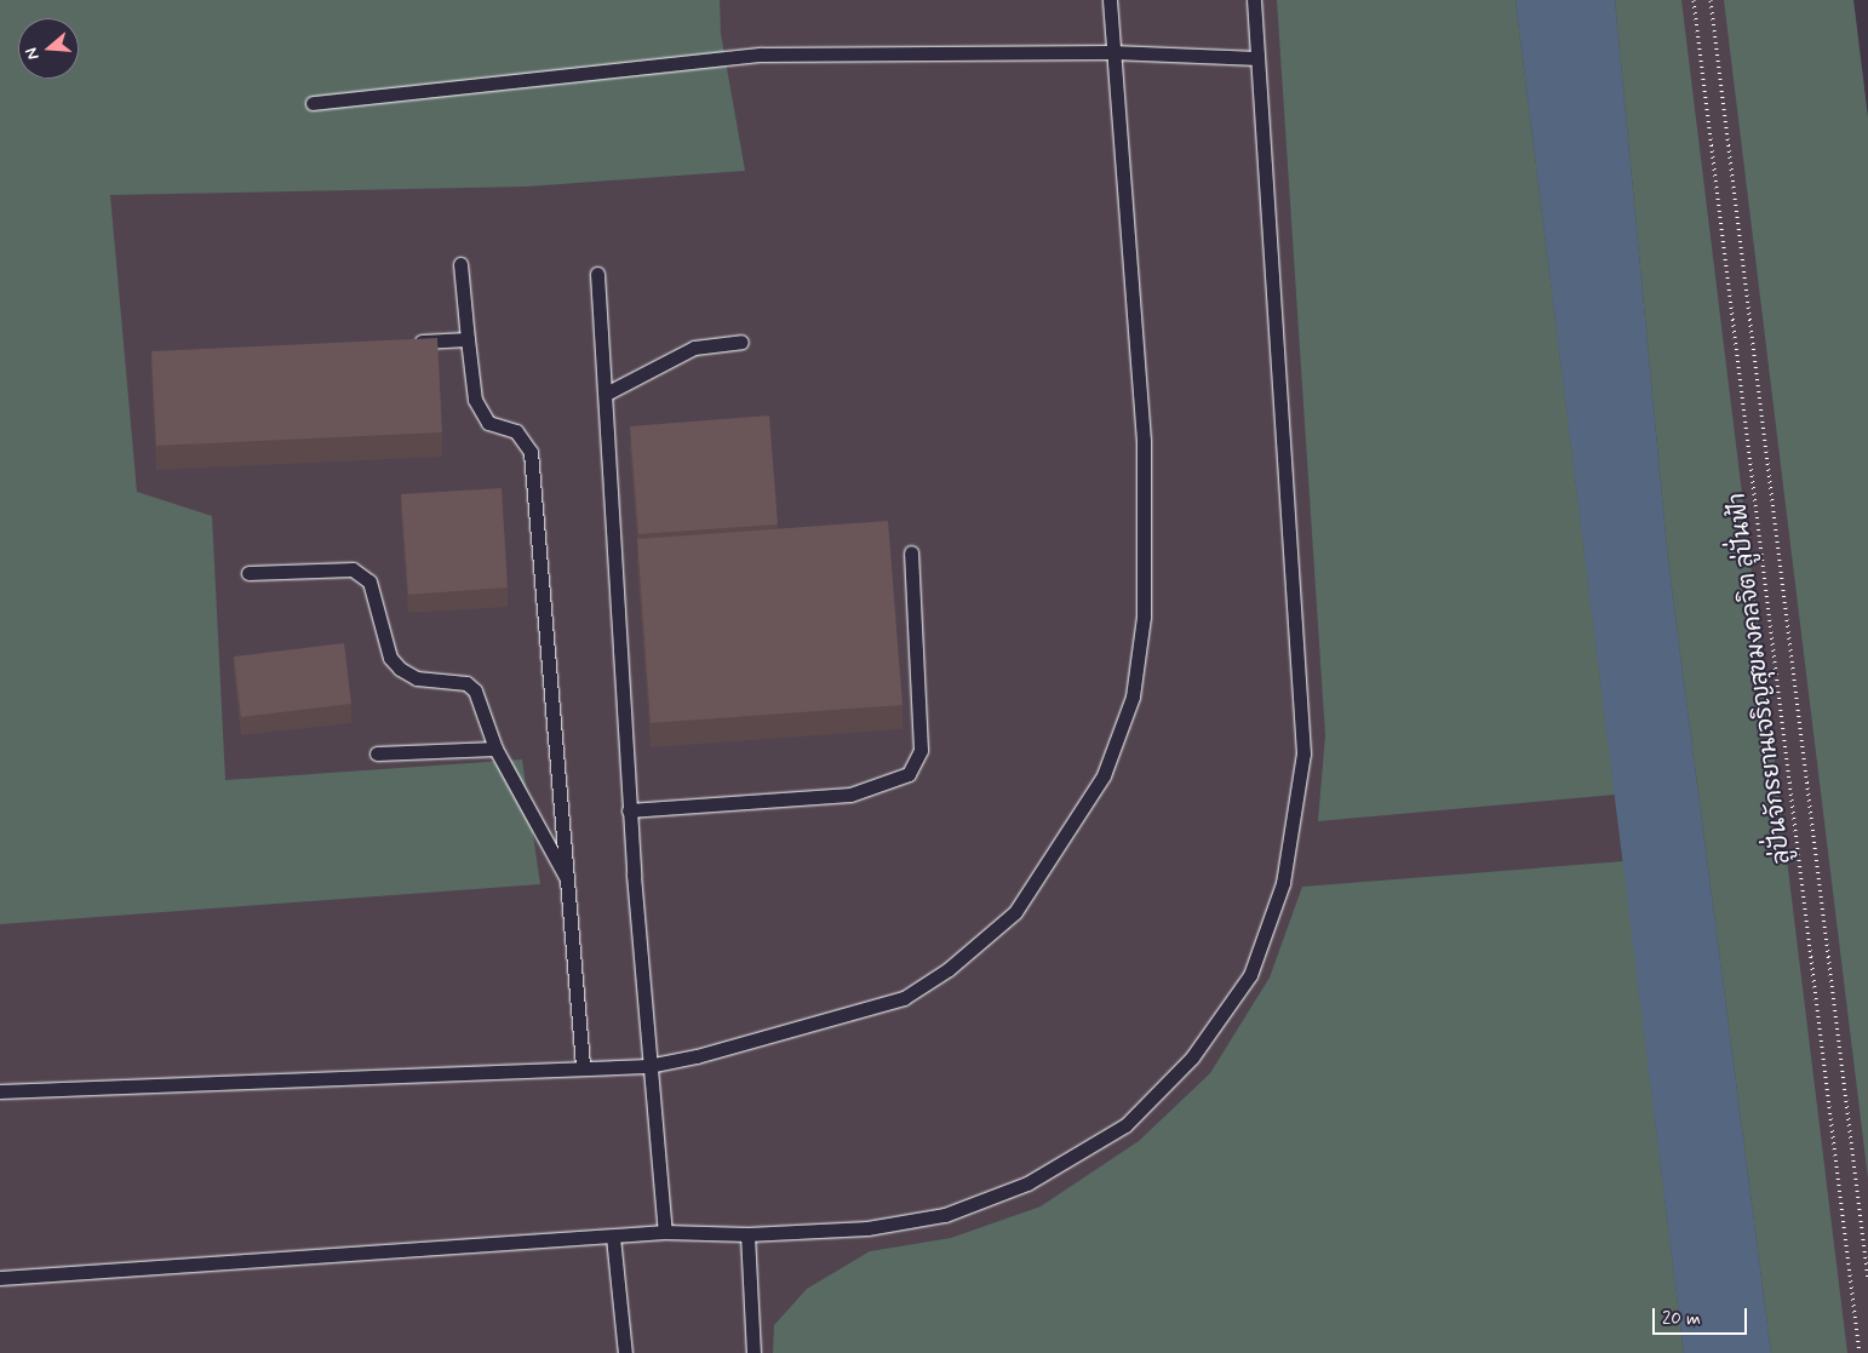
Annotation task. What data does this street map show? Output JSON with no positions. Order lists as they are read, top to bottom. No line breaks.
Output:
{"streets":{"path":["ลู่ปั่นจักรยานเจริญสุขมงคลจิต ลู่ปั่นฟ้า"]},"scale_bar":"20 m","north":"left"}
